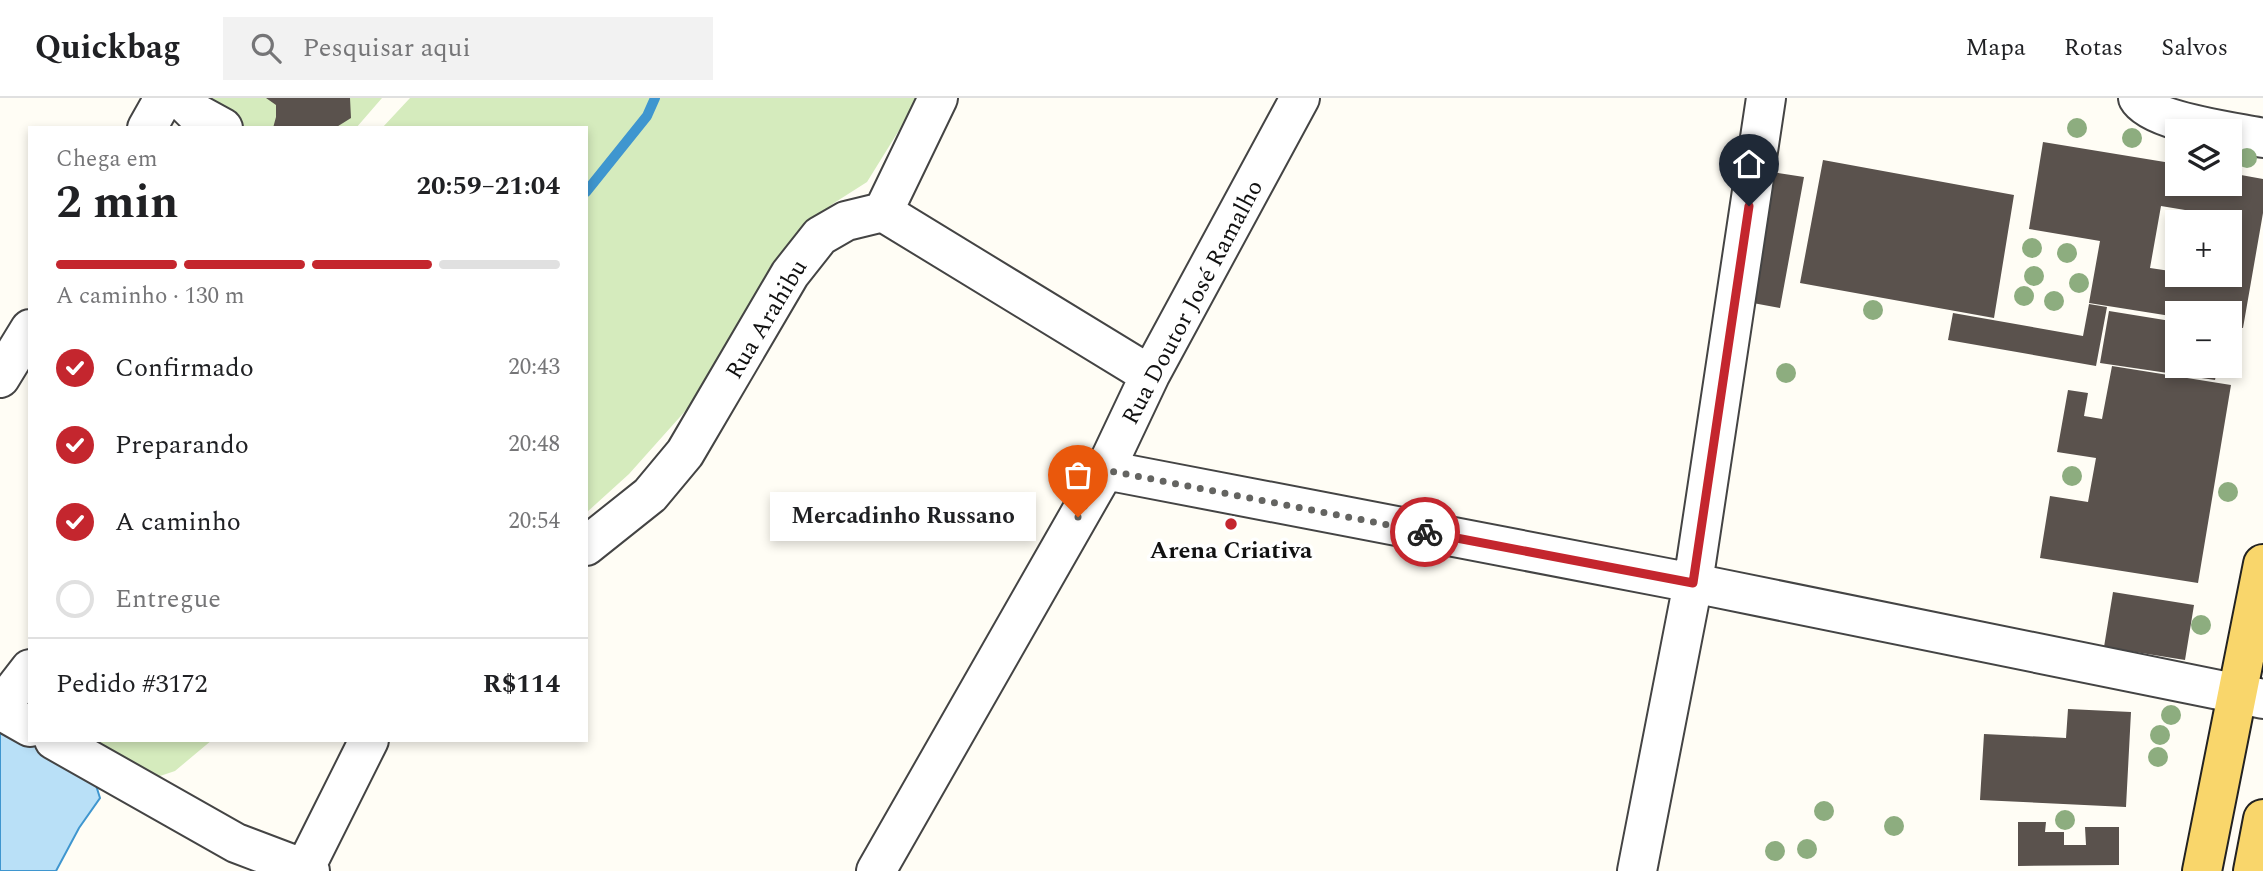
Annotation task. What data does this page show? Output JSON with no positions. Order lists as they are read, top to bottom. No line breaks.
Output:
{"streets":{"street":["Rua Doutor José Ramalho","Rua Arahibu"]},"places":["Mercadinho Russano","Arena Criativa"],"page":{"header":"Quickbag","search":"Pesquisar aqui","nav":["Mapa","Rotas","Salvos"],"map_buttons":["+","−"],"heading":["2 min","Chega em","20:59–21:04"],"panel":["Pedido #3172","R$114"],"bar":"A caminho · 130 m","list":[["Confirmado","20:43"],["Preparando","20:48"],["A caminho","20:54"],"Entregue"],"bubble":"Mercadinho Russano"}}
